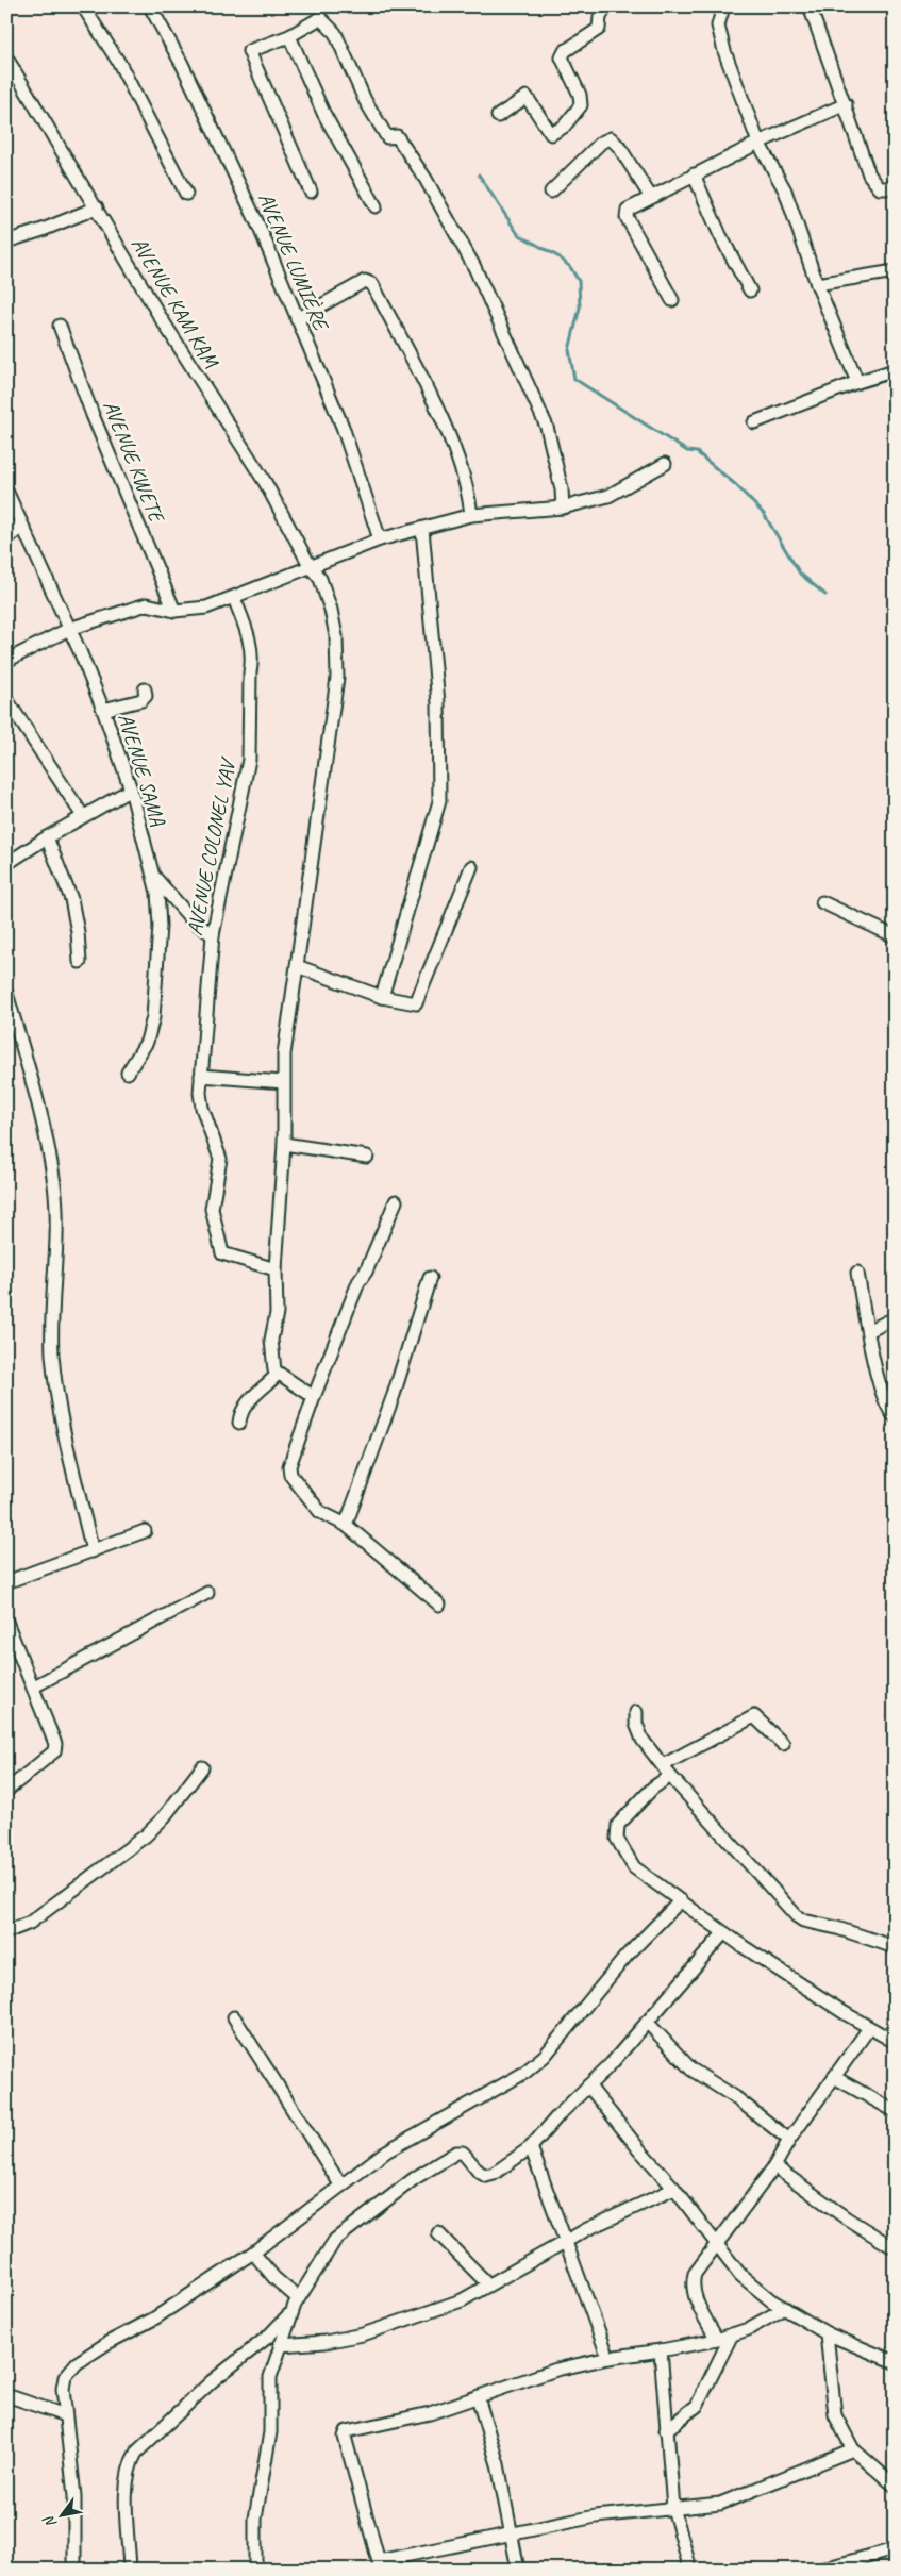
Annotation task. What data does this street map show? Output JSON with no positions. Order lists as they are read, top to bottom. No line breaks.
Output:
{"streets":{"street":["AVENUE LUMIÈRE","AVENUE KAM KAM","AVENUE KWETE","AVENUE SAMA","AVENUE COLONEL YAV"]},"crossings":[["AVENUE KAM KAM","AVENUE COLONEL YAV"]],"north":"bottom left"}
